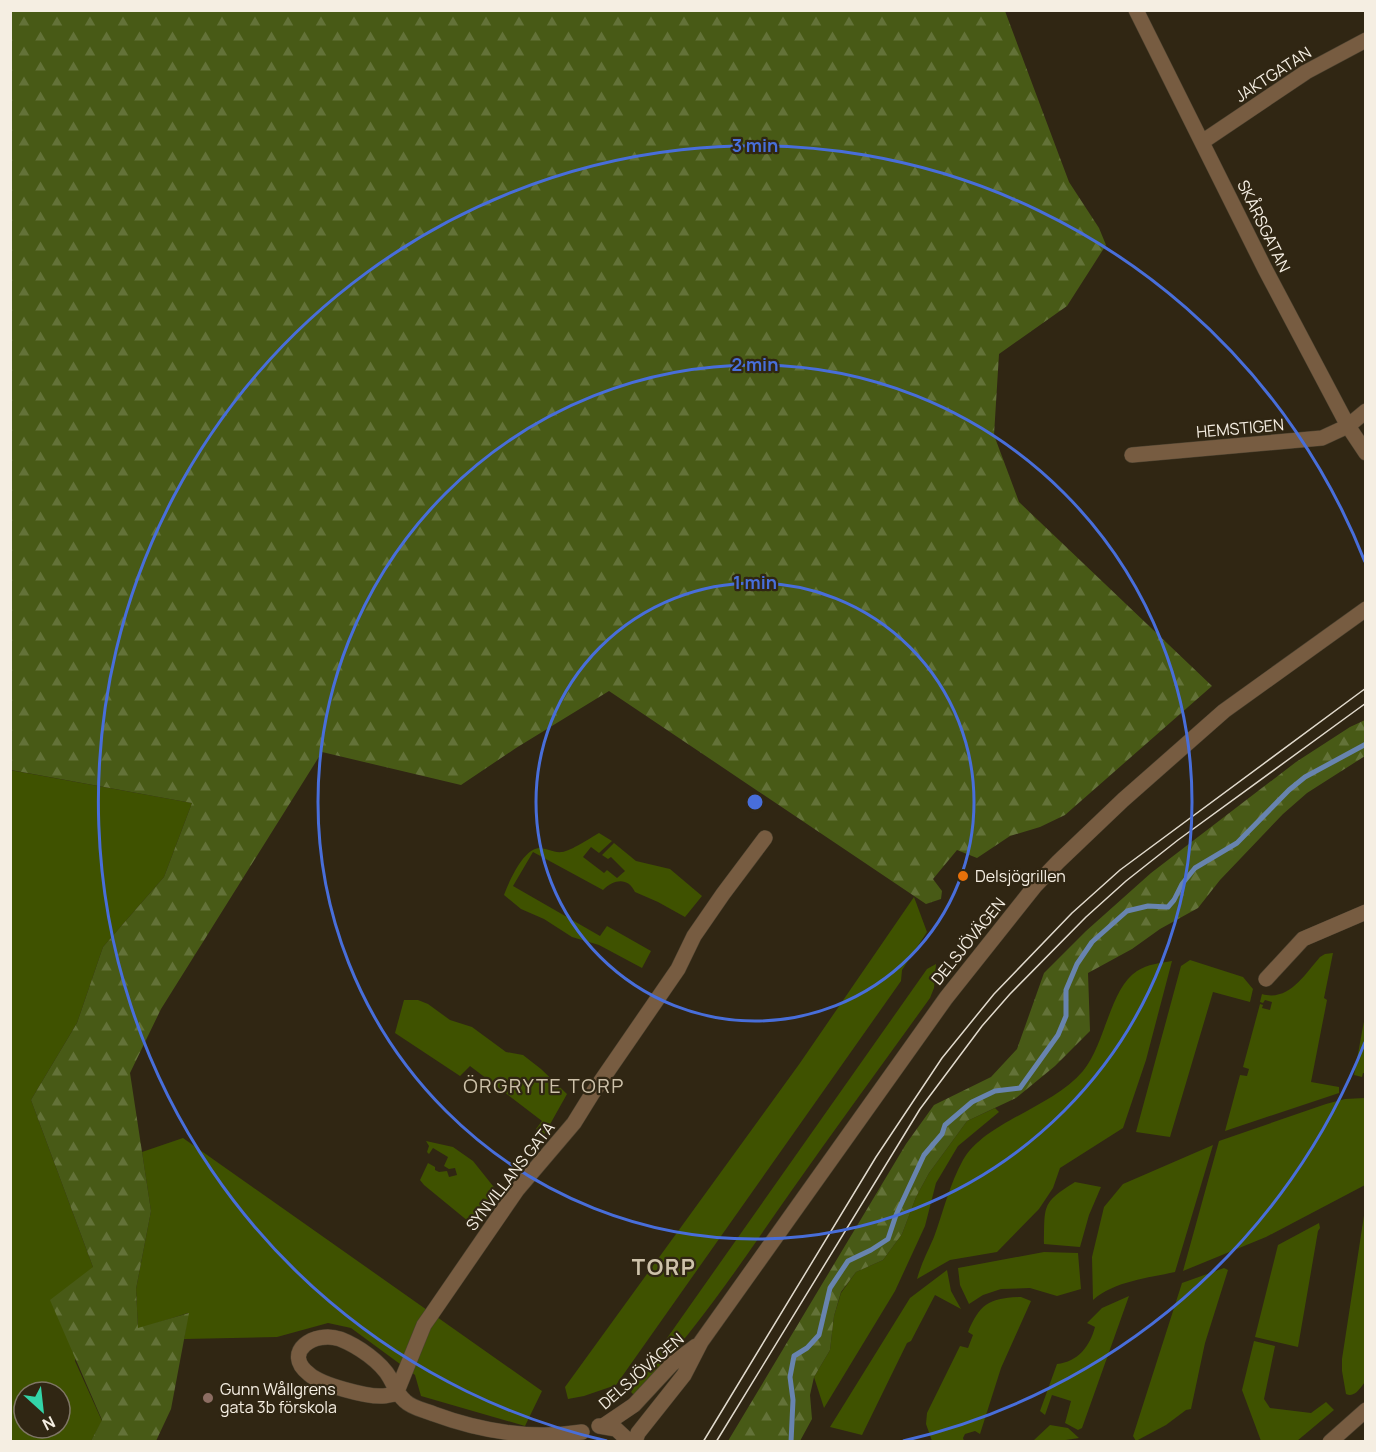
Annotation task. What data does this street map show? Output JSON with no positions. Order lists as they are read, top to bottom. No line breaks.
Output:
{"streets":{"street":["JAKTGATAN","SKÅRSGATAN","HEMSTIGEN","DELSJÖVÄGEN","SYNVILLANS GATA"]},"crossings":[["JAKTGATAN","SKÅRSGATAN"],["SKÅRSGATAN","HEMSTIGEN"]],"districts":["ÖRGRYTE TORP","TORP"],"places":["Delsjögrillen","Gunn Wållgrens gata 3b förskola"],"north":"bottom right","rings":["3 min","2 min","1 min"]}
